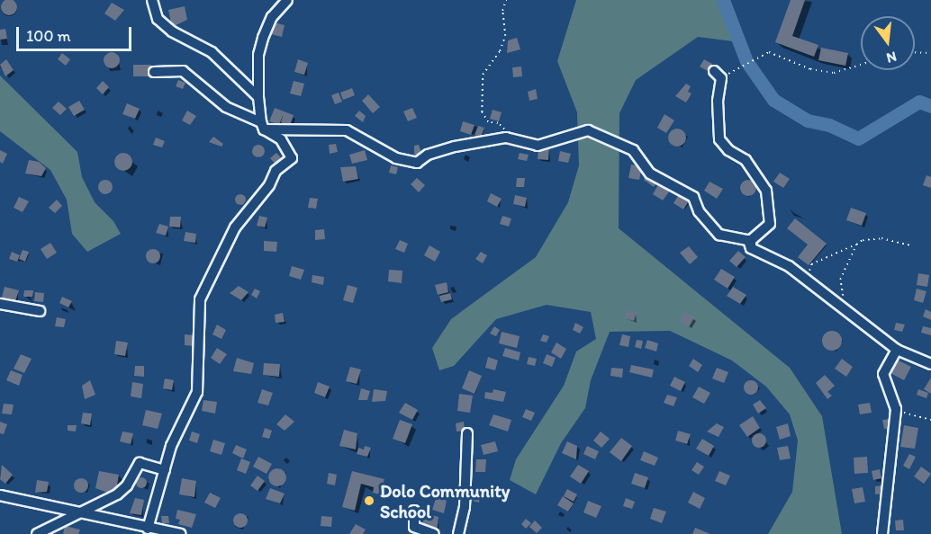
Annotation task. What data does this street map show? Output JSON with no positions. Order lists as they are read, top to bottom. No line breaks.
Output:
{"places":["Dolo Community School"],"scale_bar":"100 m","north":"bottom"}
